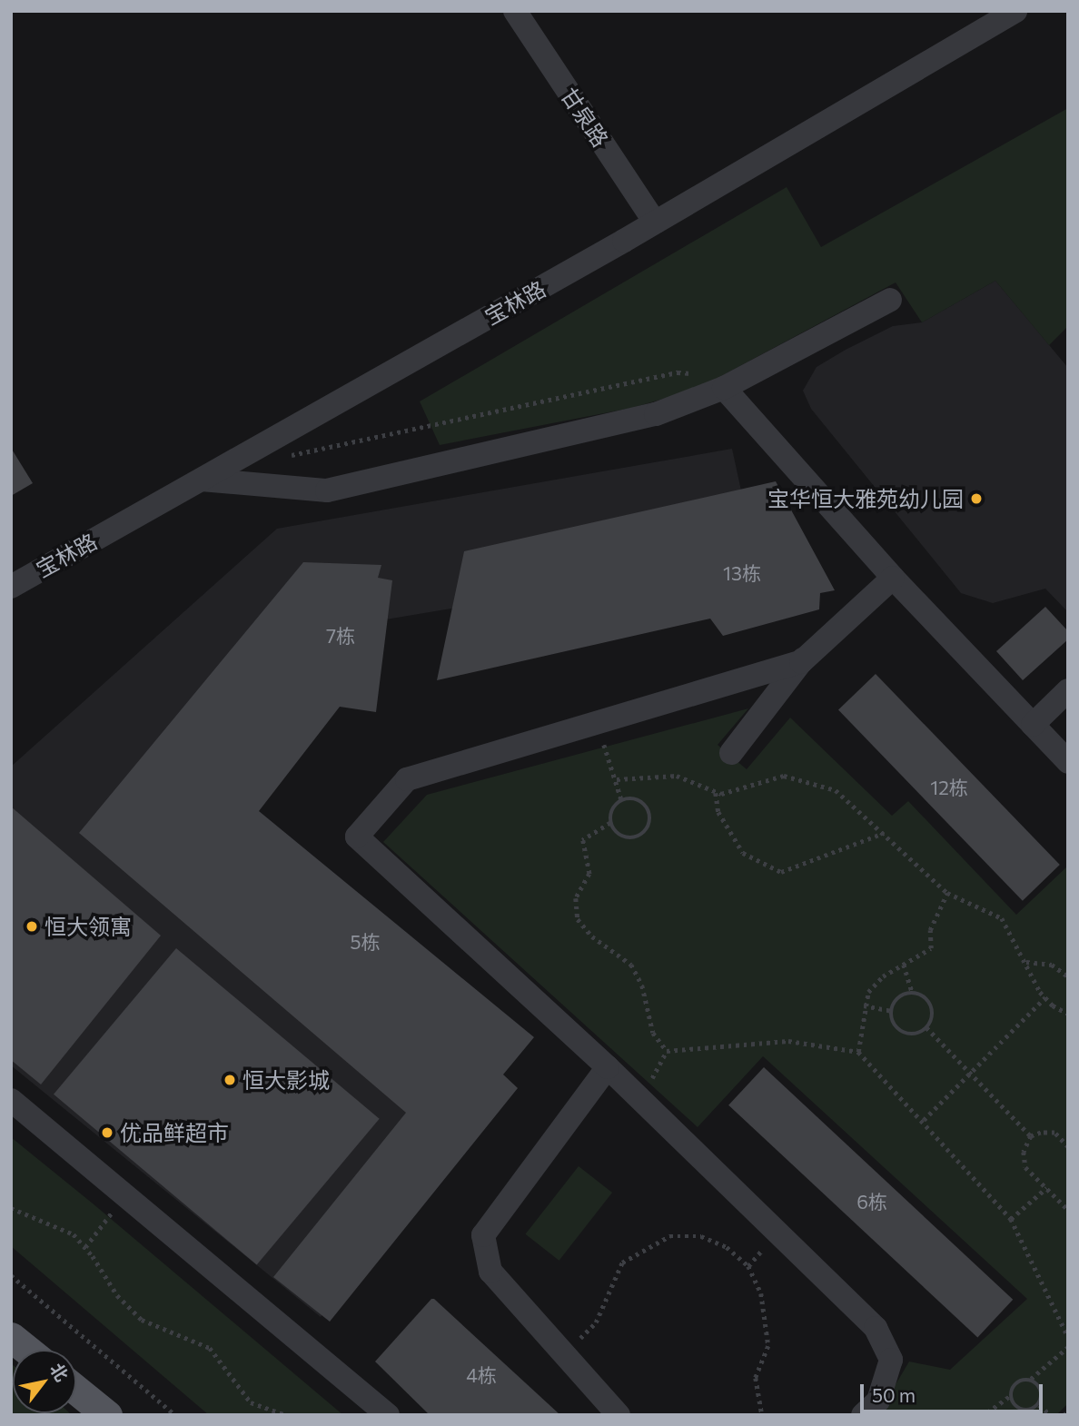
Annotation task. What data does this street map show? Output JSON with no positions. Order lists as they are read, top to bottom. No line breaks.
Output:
{"streets":{"street":["甘泉路","宝林路"]},"crossings":[["甘泉路","宝林路"]],"places":["宝华恒大雅苑幼儿园","恒大领寓","恒大影城","优品鲜超市"],"house_numbers":["13栋","7栋","12栋","5栋","6栋","4栋"],"scale_bar":"50 m","north":"top right"}
